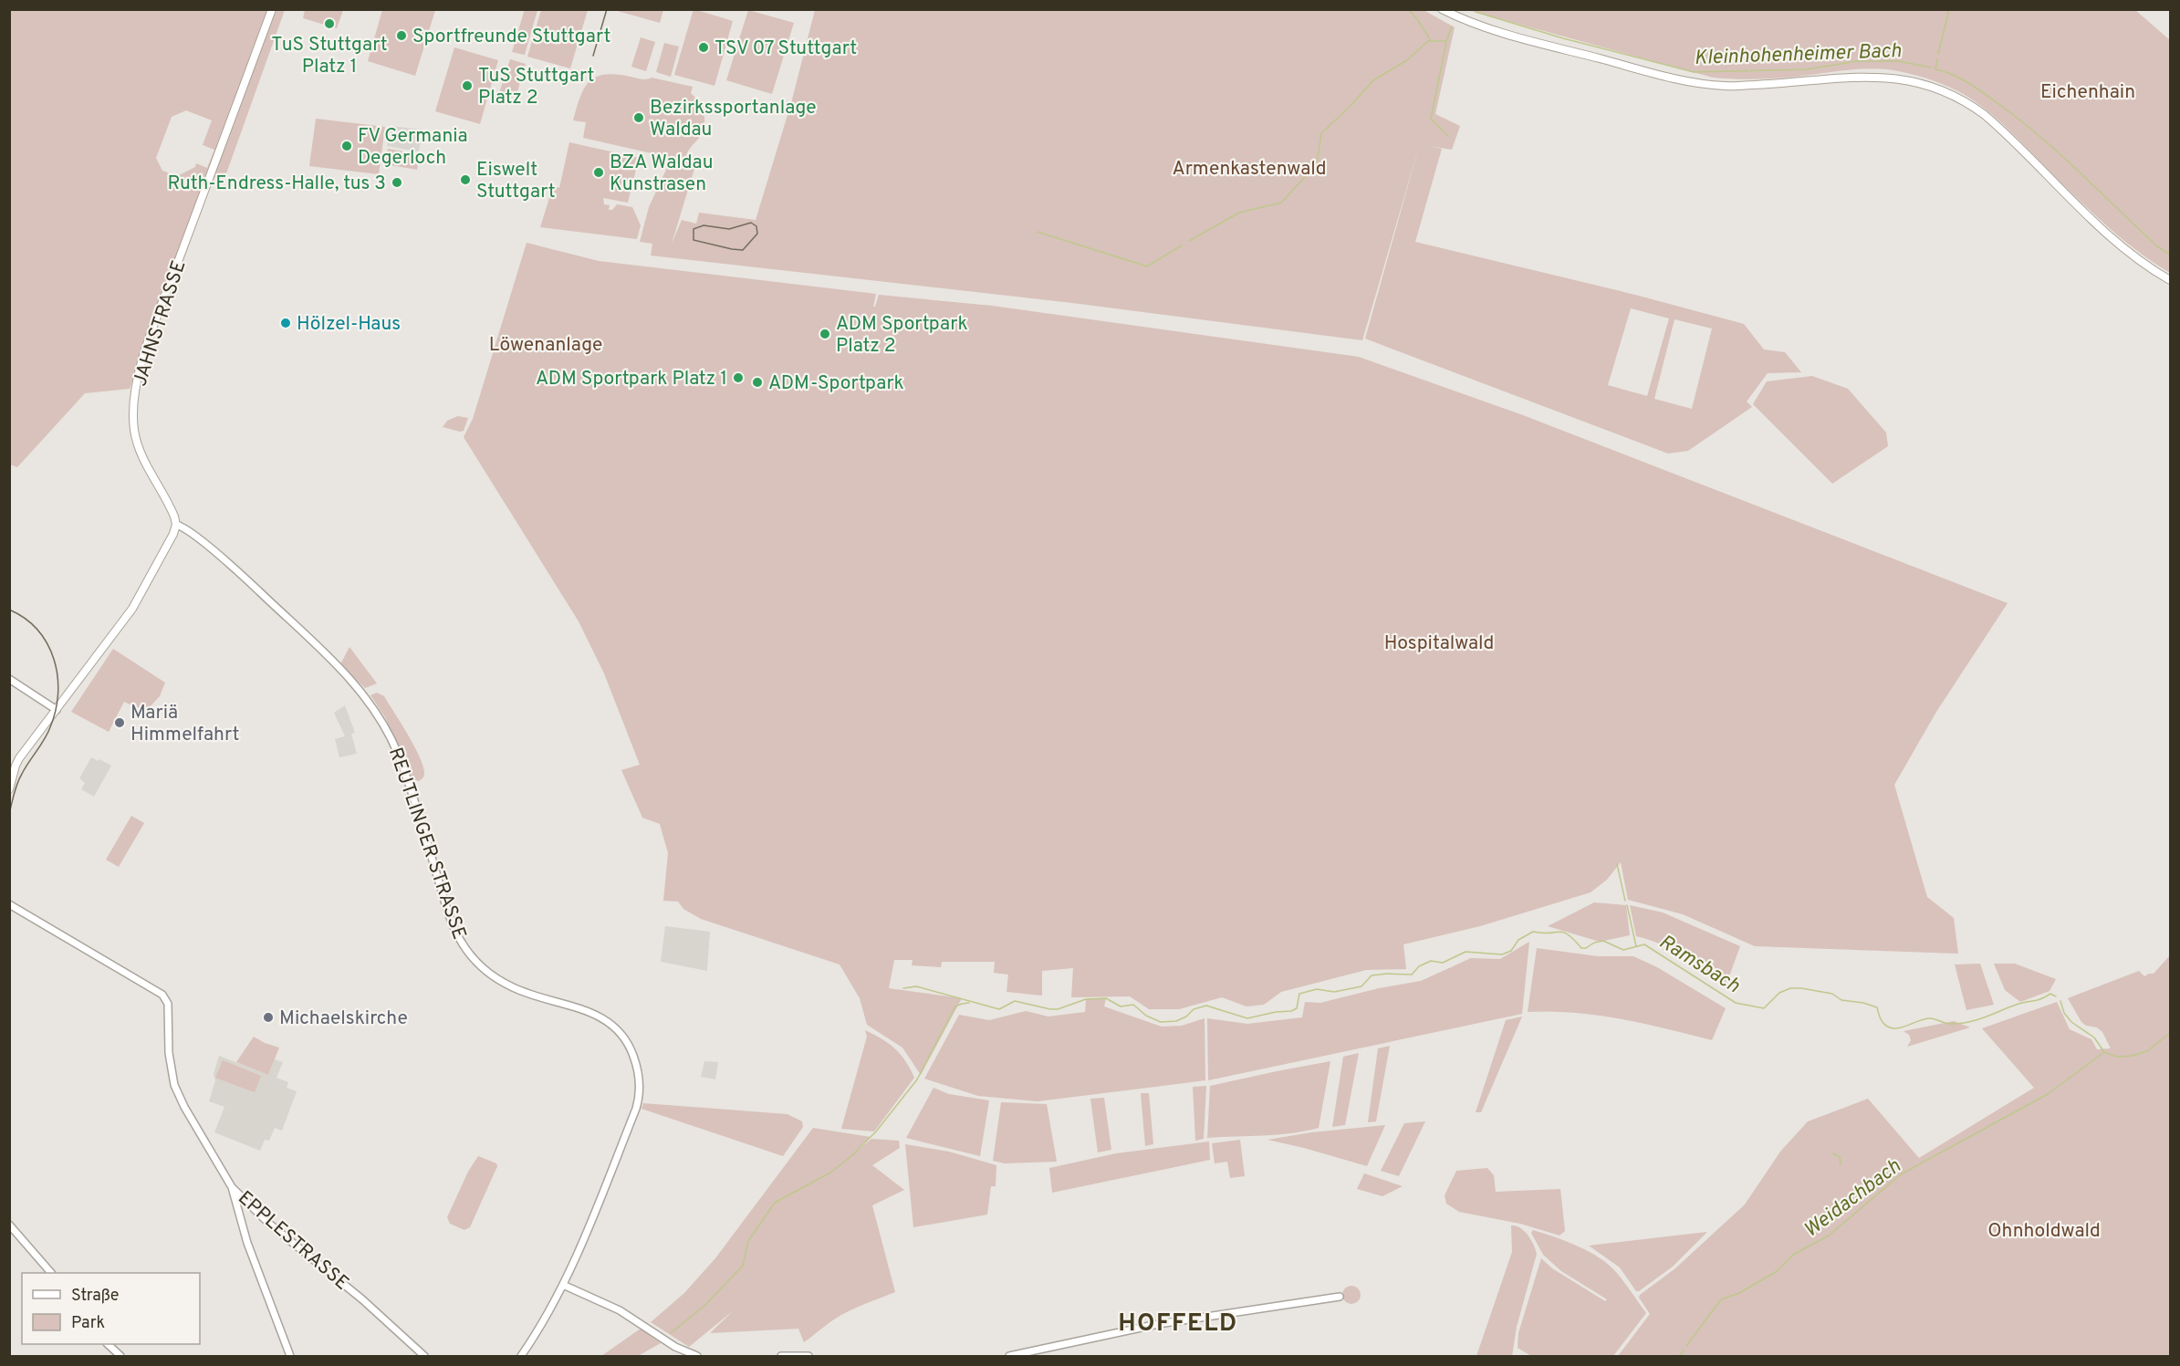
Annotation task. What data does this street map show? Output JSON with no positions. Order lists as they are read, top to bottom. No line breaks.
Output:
{"streets":{"main road":["JAHNSTRASSE"],"street":["REUTLINGER STRASSE","EPPLESTRASSE"]},"crossings":[["JAHNSTRASSE","REUTLINGER STRASSE"]],"districts":["HOFFELD"],"water":["Kleinhohenheimer Bach","Ramsbach","Weidachbach"],"parks":["Eichenhain","Armenkastenwald","Löwenanlage","Hospitalwald","Ohnholdwald"],"places":["TuS Stuttgart Platz 1","Sportfreunde Stuttgart","TSV 07 Stuttgart","TuS Stuttgart Platz 2","Bezirkssportanlage Waldau","FV Germania Degerloch","BZA Waldau Kunstrasen","Eiswelt Stuttgart","Ruth-Endress-Halle, tus 3","Hölzel-Haus","ADM Sportpark Platz 2","ADM Sportpark Platz 1","ADM-Sportpark","Mariä Himmelfahrt","Michaelskirche"],"legend":["Straße","Park"]}
